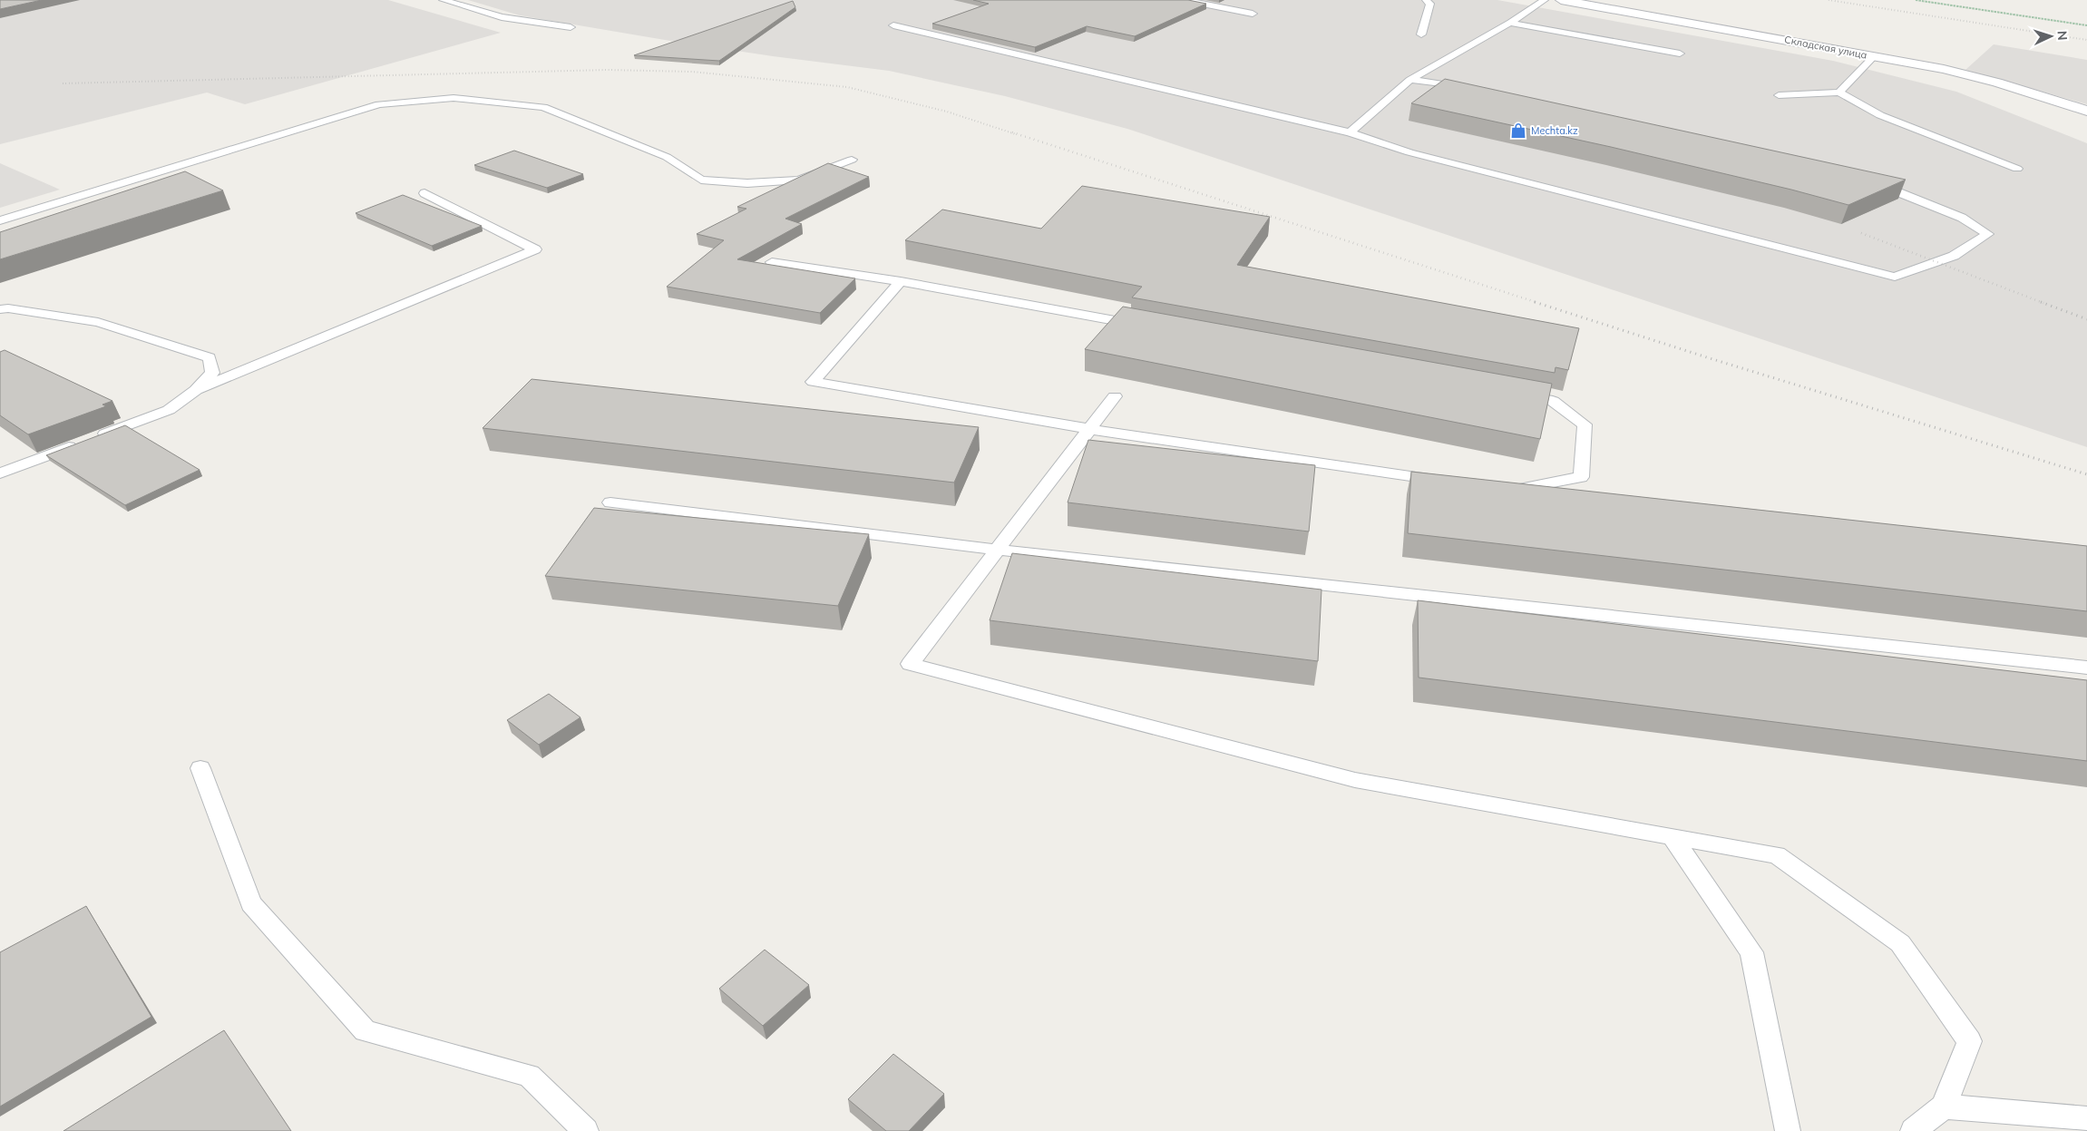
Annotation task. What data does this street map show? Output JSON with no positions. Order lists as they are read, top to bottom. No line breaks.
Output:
{"streets":{"main road":["Складская улица"]},"places":{"shop":["Mechta.kz"]},"north":"right"}
